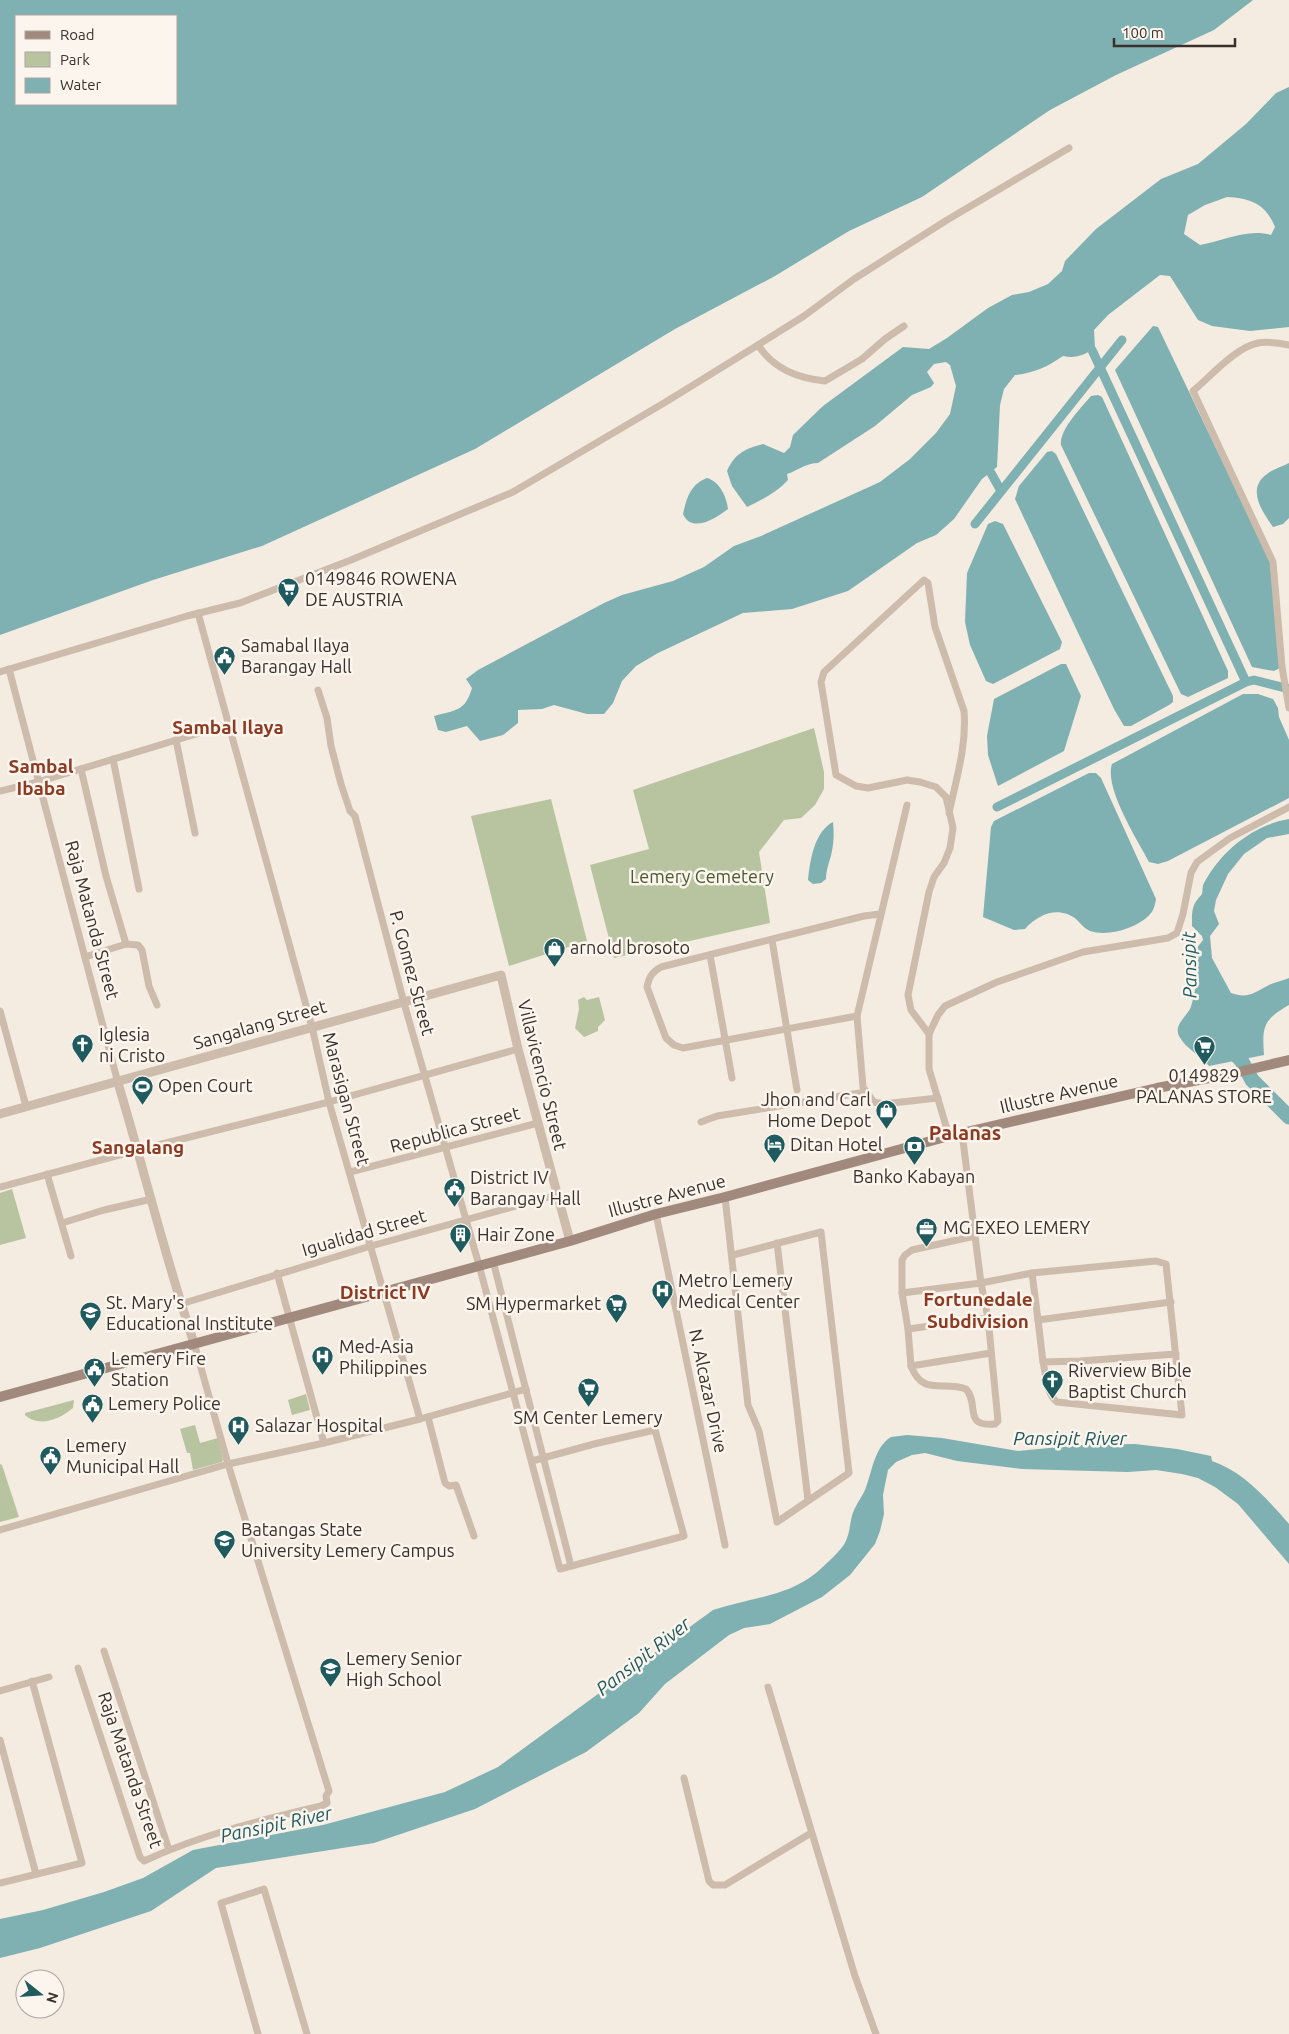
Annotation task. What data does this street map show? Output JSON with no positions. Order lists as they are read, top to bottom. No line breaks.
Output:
{"streets":{"main road":["Illustre Avenue"],"street":["Raja Matanda Street","P. Gomez Street","Sangalang Street","Villavicencio Street","Marasigan Street","Republica Street","Igualidad Street","N. Alcazar Drive"]},"crossings":[["Raja Matanda Street","Sangalang Street"],["Raja Matanda Street","Illustre Avenue"],["Raja Matanda Street","Igualidad Street"],["P. Gomez Street","Sangalang Street"],["P. Gomez Street","Illustre Avenue"],["P. Gomez Street","Republica Street"],["P. Gomez Street","Igualidad Street"],["Sangalang Street","Villavicencio Street"],["Sangalang Street","Marasigan Street"],["Villavicencio Street","Illustre Avenue"],["Villavicencio Street","Republica Street"],["Villavicencio Street","Igualidad Street"],["Illustre Avenue","Marasigan Street"],["Illustre Avenue","N. Alcazar Drive"],["Marasigan Street","Republica Street"],["Marasigan Street","Igualidad Street"]],"districts":["Sambal Ilaya","Sambal Ibaba","Palanas","Sangalang","District IV","Fortunedale Subdivision"],"water":["Pansipit","Pansipit River"],"parks":["Lemery Cemetery"],"places":{"supermarket":["0149846 ROWENA DE AUSTRIA","0149829 PALANAS STORE","SM Hypermarket","SM Center Lemery"],"public building":["Samabal Ilaya Barangay Hall","District IV Barangay Hall","Lemery Fire Station","Lemery Police","Lemery Municipal Hall"],"shop":["arnold brosoto","Jhon and Carl Home Depot"],"church":["Iglesia ni Cristo","Riverview Bible Baptist Church"],"sports":["Open Court"],"hotel":["Ditan Hotel"],"bank":["Banko Kabayan"],"office":["MG EXEO LEMERY"],"building":["Hair Zone"],"hospital":["Metro Lemery Medical Center","Med-Asia Philippines","Salazar Hospital"],"school or university":["St. Mary's Educational Institute","Batangas State University Lemery Campus","Lemery Senior High School"]},"legend":["Road","Park","Water"],"scale_bar":"100 m","north":"right"}
